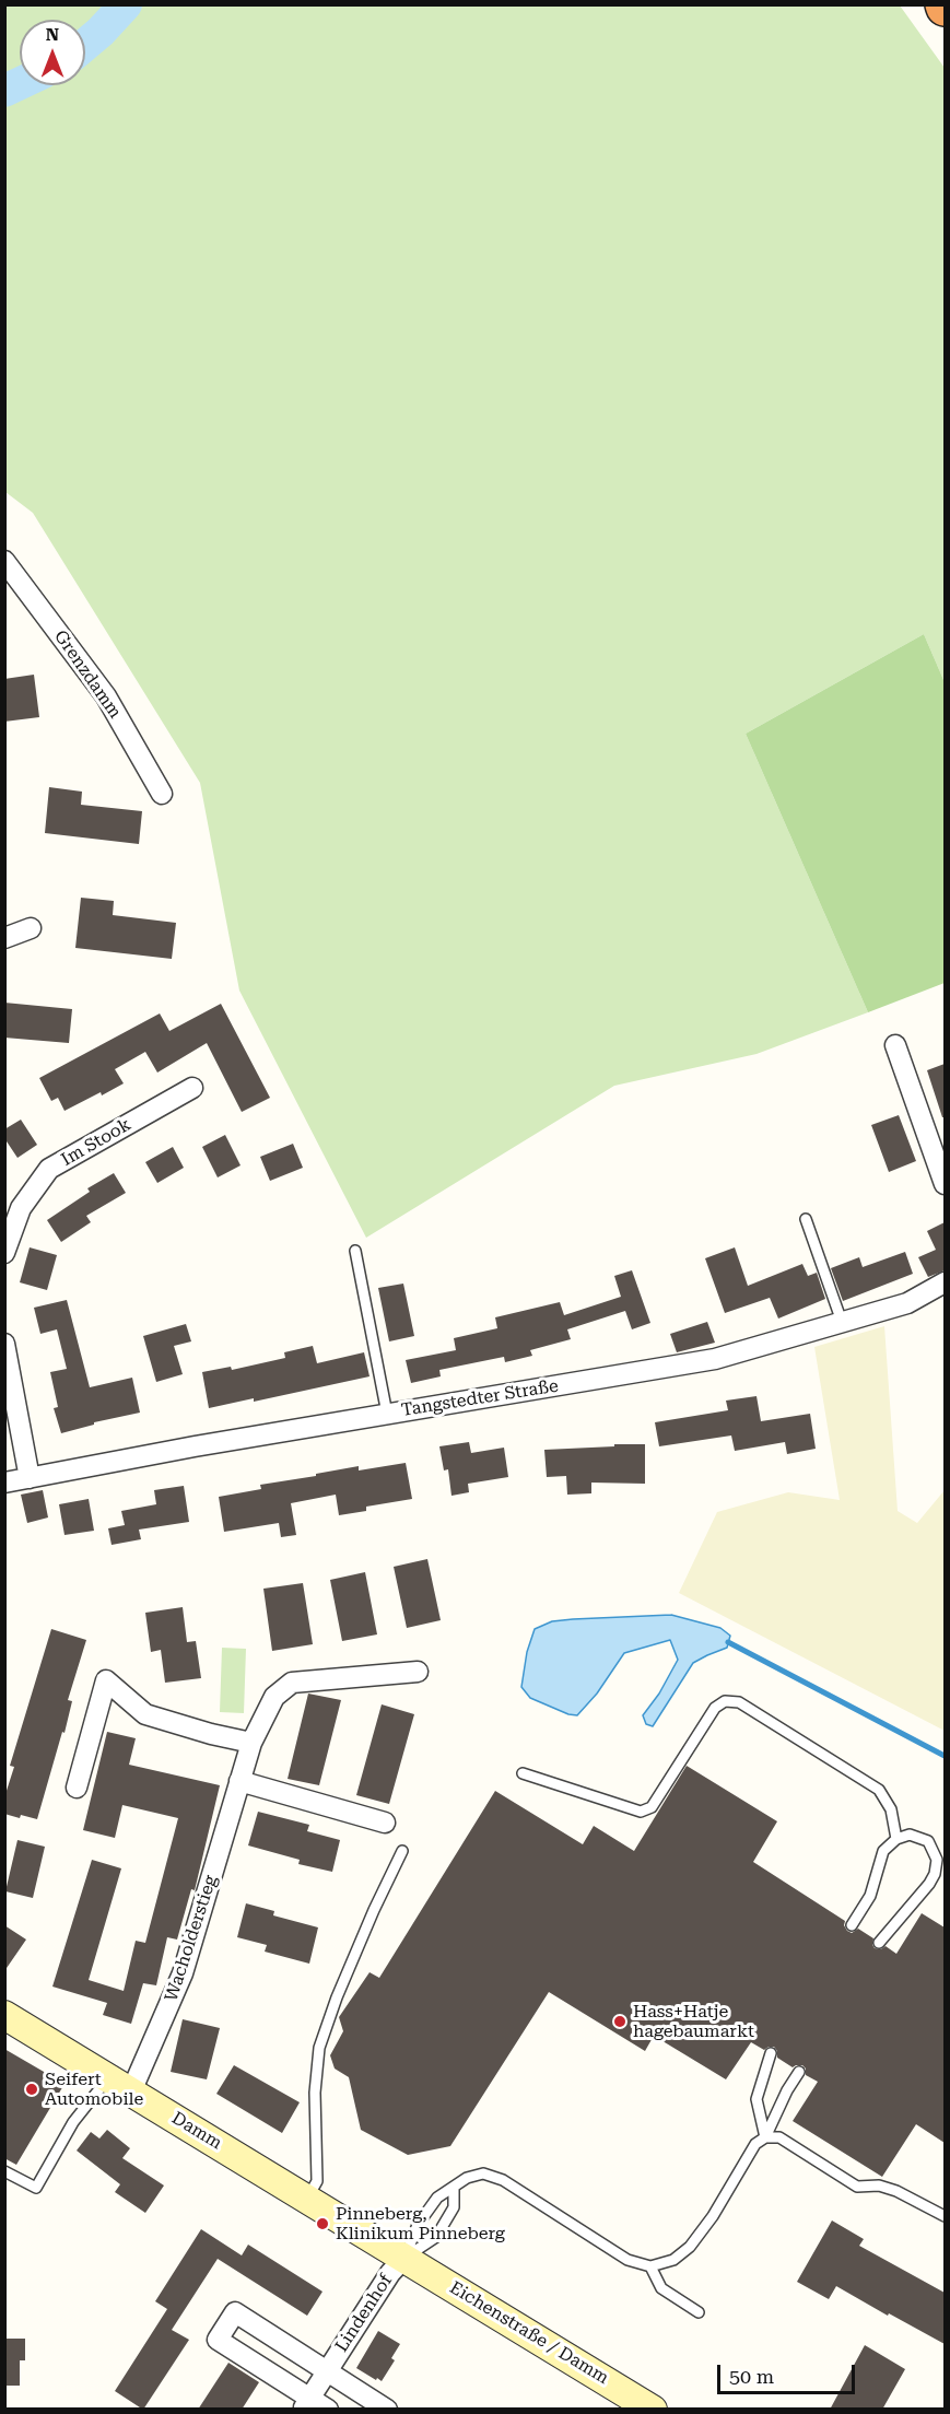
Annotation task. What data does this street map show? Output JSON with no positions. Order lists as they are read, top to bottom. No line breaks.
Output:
{"streets":{"main road":["Damm","Eichenstraße / Damm"],"street":["Grenzdamm","Im Stook","Tangstedter Straße","Wacholderstieg","Lindenhof"]},"crossings":[["Wacholderstieg","Damm"],["Damm","Lindenhof"],["Damm","Eichenstraße / Damm"],["Lindenhof","Eichenstraße / Damm"]],"places":["Hass+Hatje hagebaumarkt","Seifert Automobile","Pinneberg, Klinikum Pinneberg"],"scale_bar":"50 m","north":"top"}
